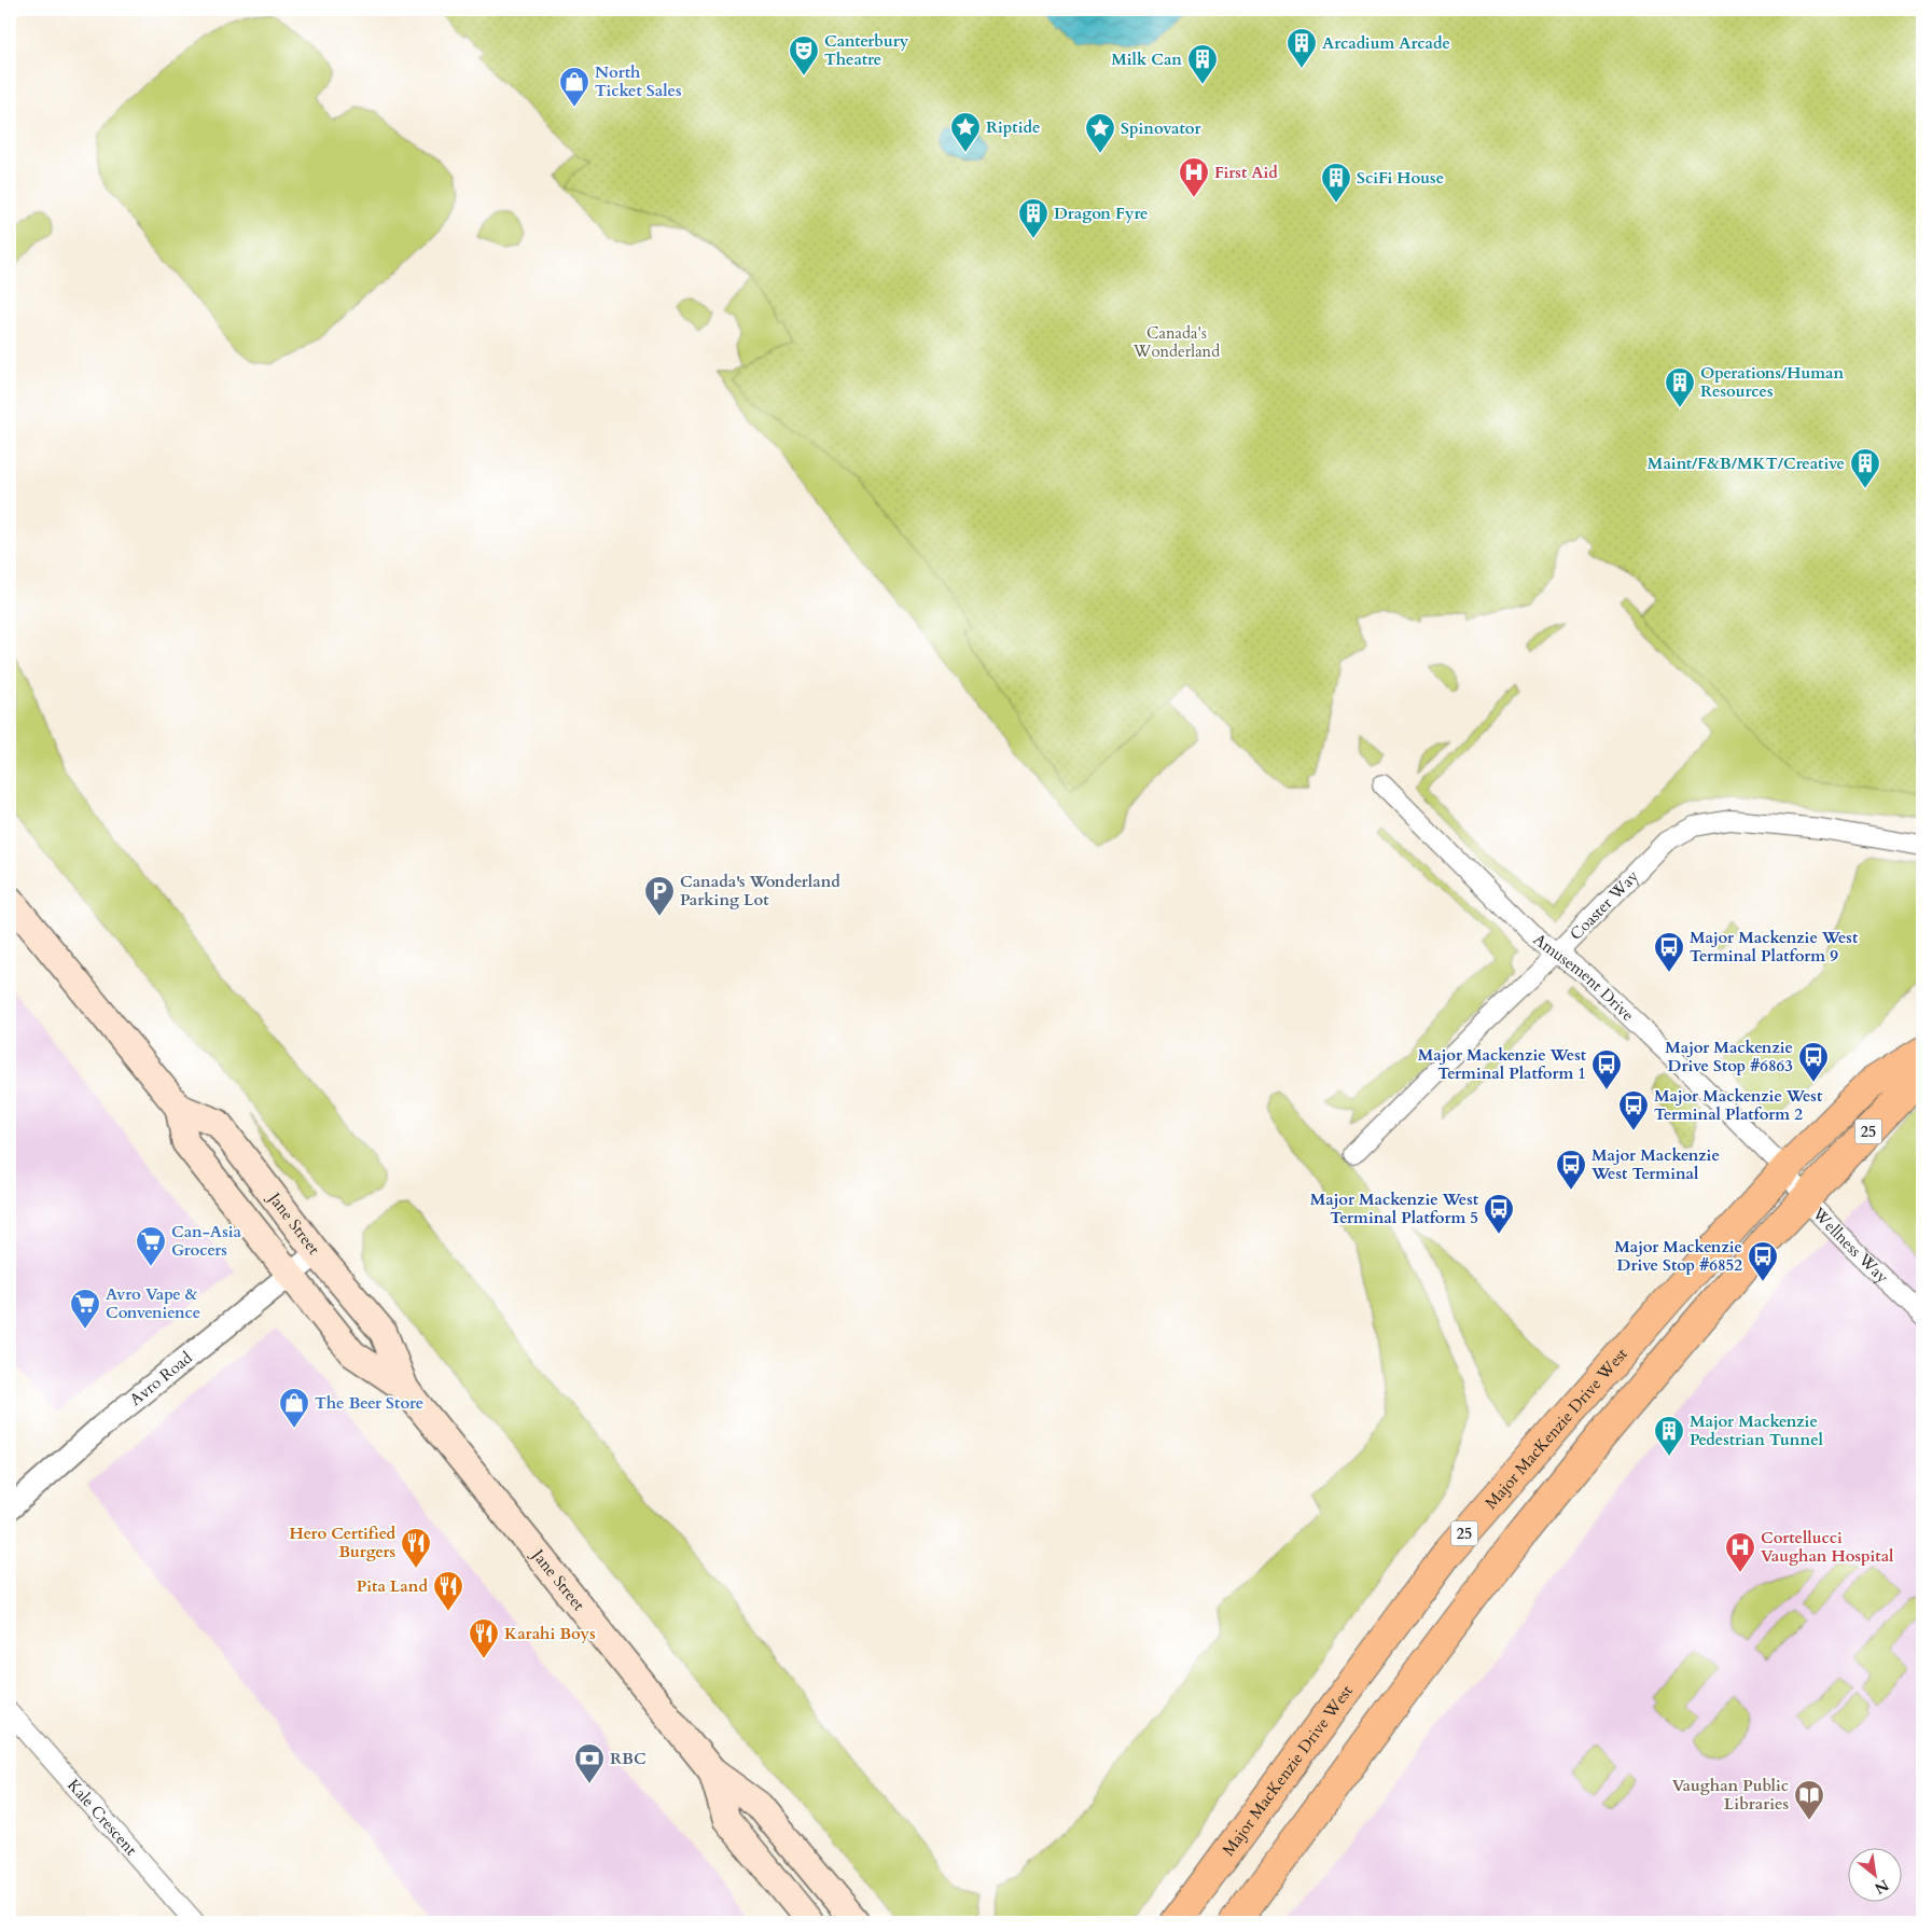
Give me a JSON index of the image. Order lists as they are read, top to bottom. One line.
{"streets":{"main road":["25","Jane Street","Major MacKenzie Drive West"],"street":["Coaster Way","Amusement Drive","Wellness Way","Avro Road","Kale Crescent"]},"crossings":[["Coaster Way","Amusement Drive"],["Amusement Drive","Wellness Way"],["Amusement Drive","Major MacKenzie Drive West"],["25","Wellness Way"],["Jane Street","Avro Road"],["Wellness Way","Major MacKenzie Drive West"]],"parks":["Canada's Wonderland"],"places":{"building":["Arcadium Arcade","Milk Can","SciFi House","Dragon Fyre","Operations/Human Resources","Maint/F&B/MKT/Creative","Major Mackenzie Pedestrian Tunnel"],"theatre":["Canterbury Theatre"],"shop":["North Ticket Sales","The Beer Store"],"place":["Riptide","Spinovator"],"hospital":["First Aid","Cortellucci Vaughan Hospital"],"parking":["Canada's Wonderland Parking Lot"],"bus stop":["Major Mackenzie West Terminal Platform 9","Major Mackenzie Drive Stop #6863","Major Mackenzie West Terminal Platform 1","Major Mackenzie West Terminal Platform 2","Major Mackenzie West Terminal","Major Mackenzie West Terminal Platform 5","Major Mackenzie Drive Stop #6852"],"supermarket":["Can-Asia Grocers","Avro Vape & Convenience"],"restaurant":["Hero Certified Burgers","Pita Land","Karahi Boys"],"bank":["RBC"],"library":["Vaughan Public Libraries"]},"north":"bottom right"}
